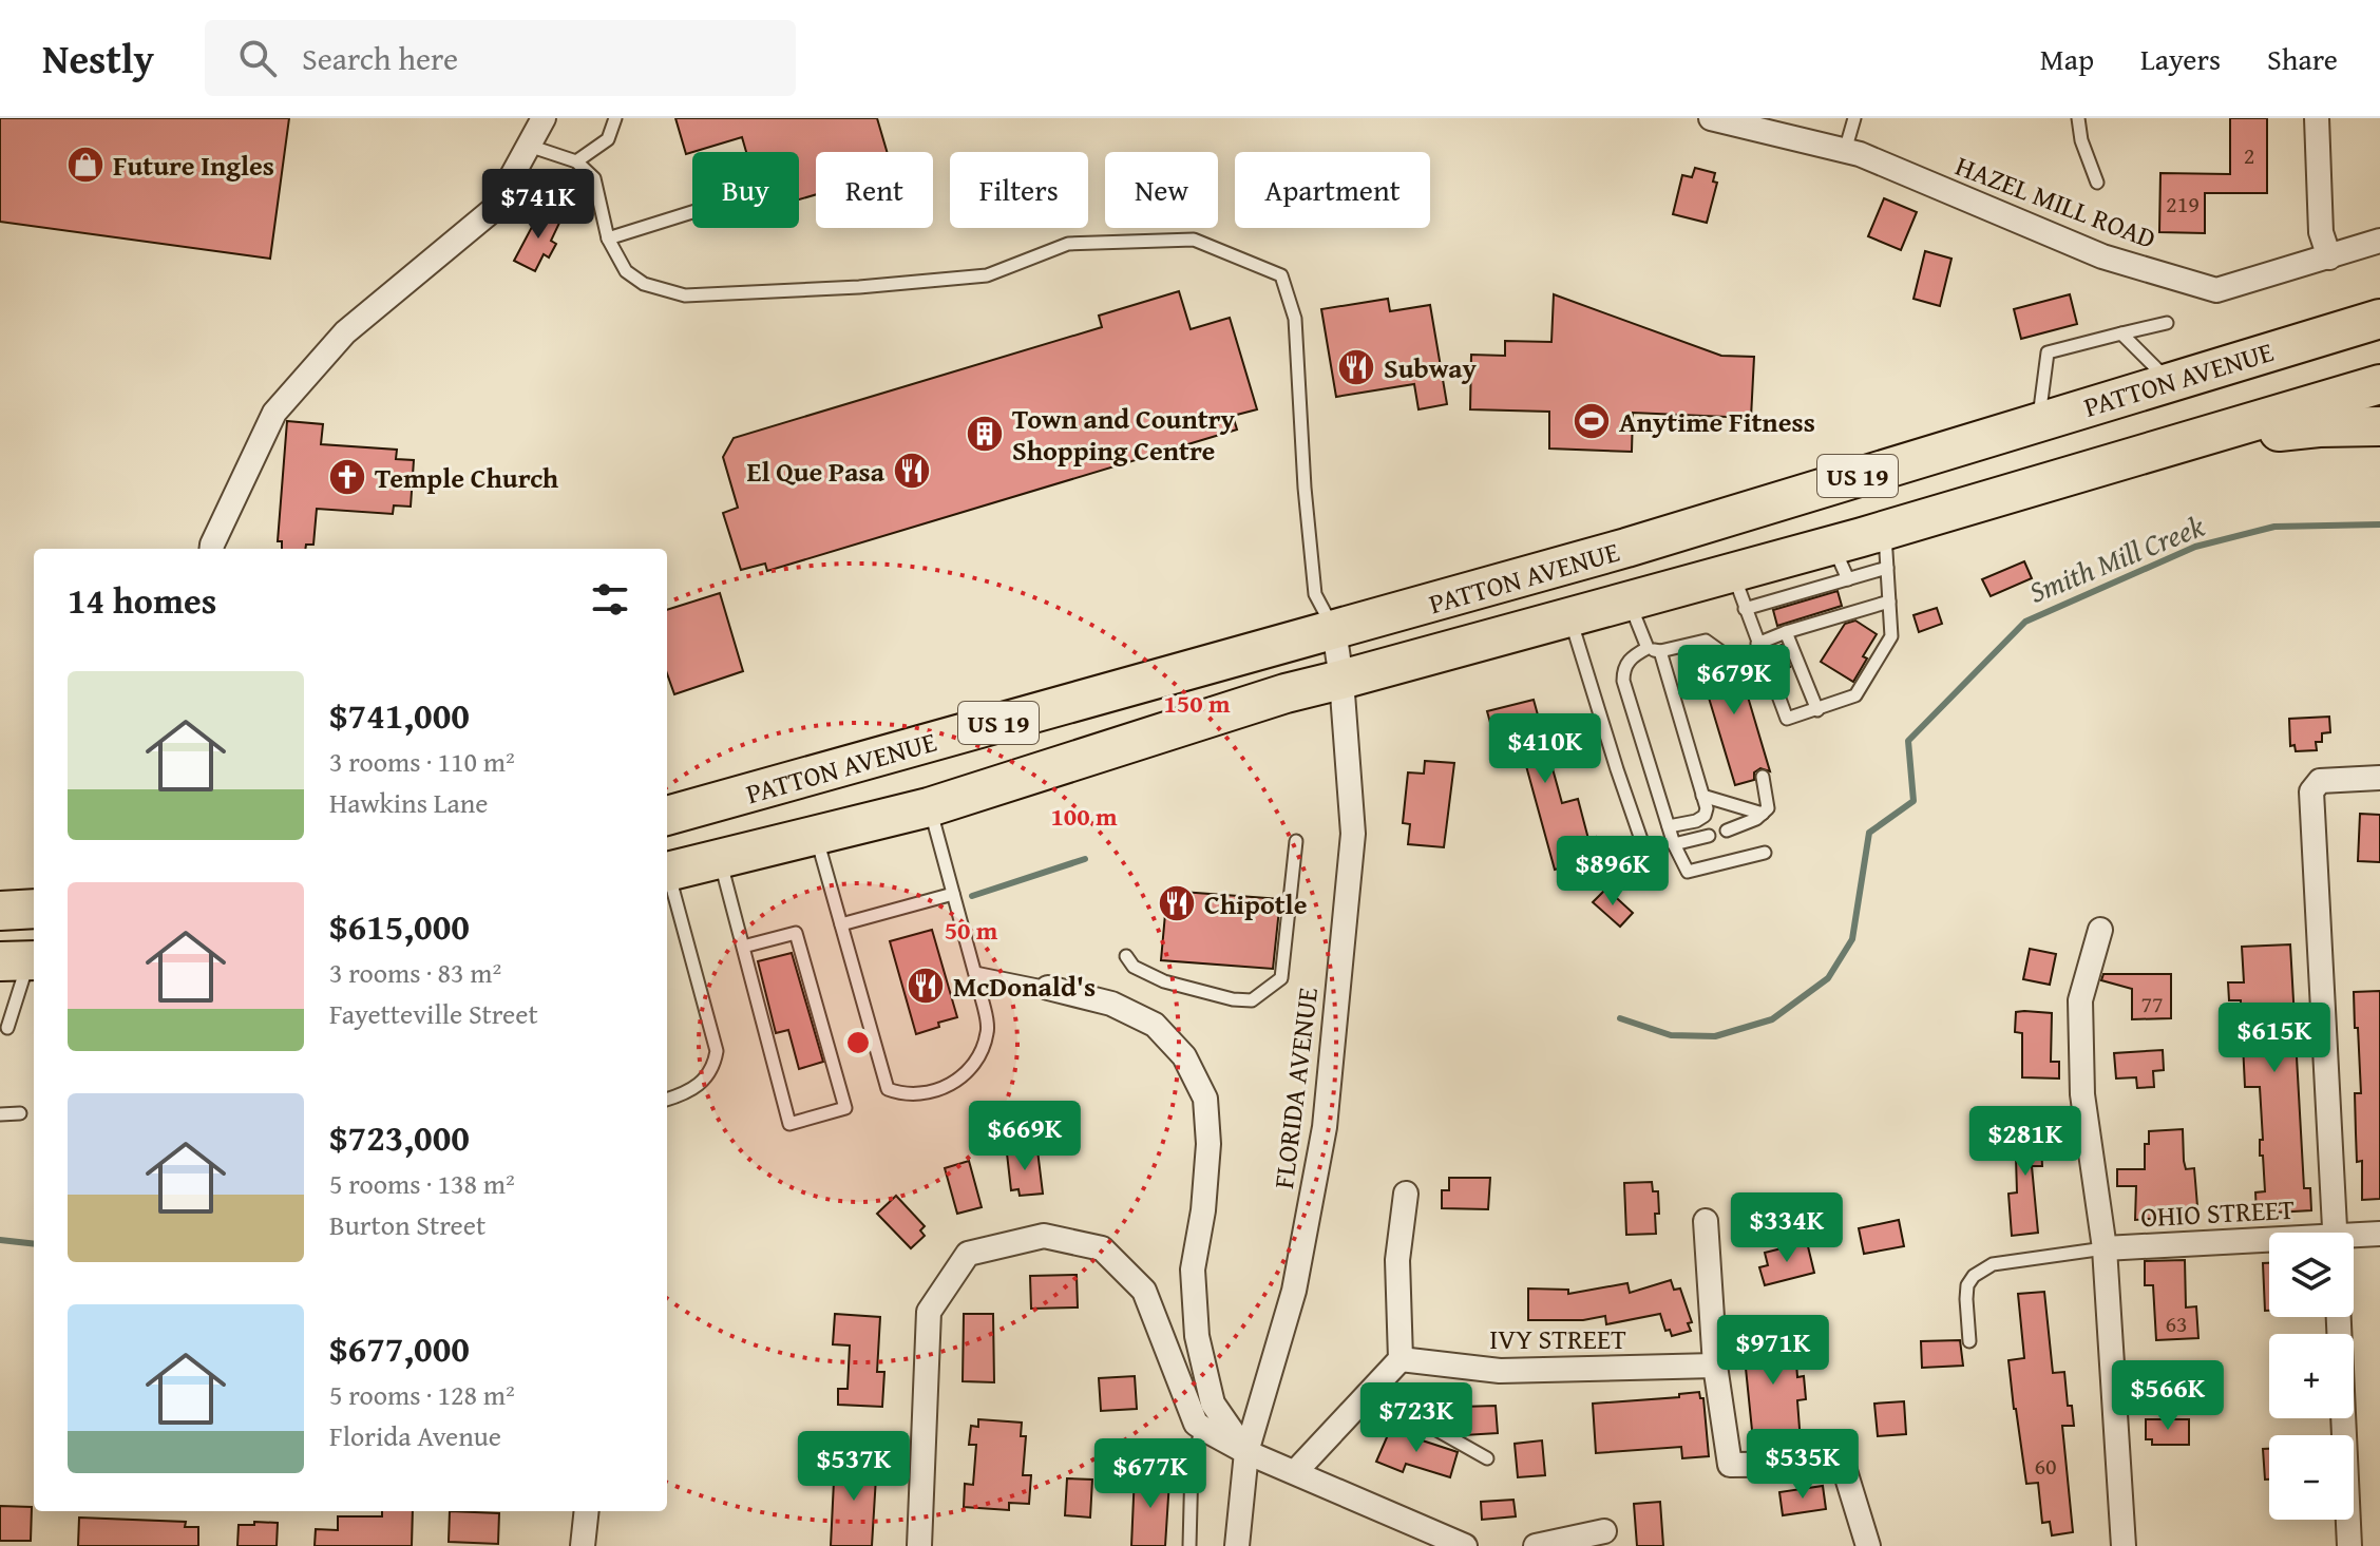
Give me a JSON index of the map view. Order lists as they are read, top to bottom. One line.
{"streets":{"main road":["PATTON AVENUE","US 19"],"street":["HAZEL MILL ROAD","FLORIDA AVENUE","OHIO STREET","IVY STREET"]},"crossings":[["PATTON AVENUE","FLORIDA AVENUE"]],"water":["Smith Mill Creek"],"places":{"shop":["Future Ingles"],"restaurant":["Subway","El Que Pasa","Chipotle","McDonald's"],"sports":["Anytime Fitness"],"building":["Town and Country Shopping Centre"],"church":["Temple Church"]},"house_numbers":["2","219","77","63","60"],"page":{"header":"Nestly","search":"Search here","nav":["Map","Layers","Share"],"chip":["Buy","Rent","Filters","New","Apartment"],"price":["$741K","$679K","$410K","$896K","$615K","$669K","$281K","$334K","$971K","$566K","$723K","$535K","$537K","$677K"],"heading":"14 homes","list":[{"name":"$741,000","note":"3 rooms · 110 m² · Hawkins Lane"},{"name":"$615,000","note":"3 rooms · 83 m² · Fayetteville Street"},{"name":"$723,000","note":"5 rooms · 138 m² · Burton Street"},{"name":"$677,000","note":"5 rooms · 128 m² · Florida Avenue"}],"map_buttons":["+","−"]},"rings":["150 m","100 m","50 m"]}
